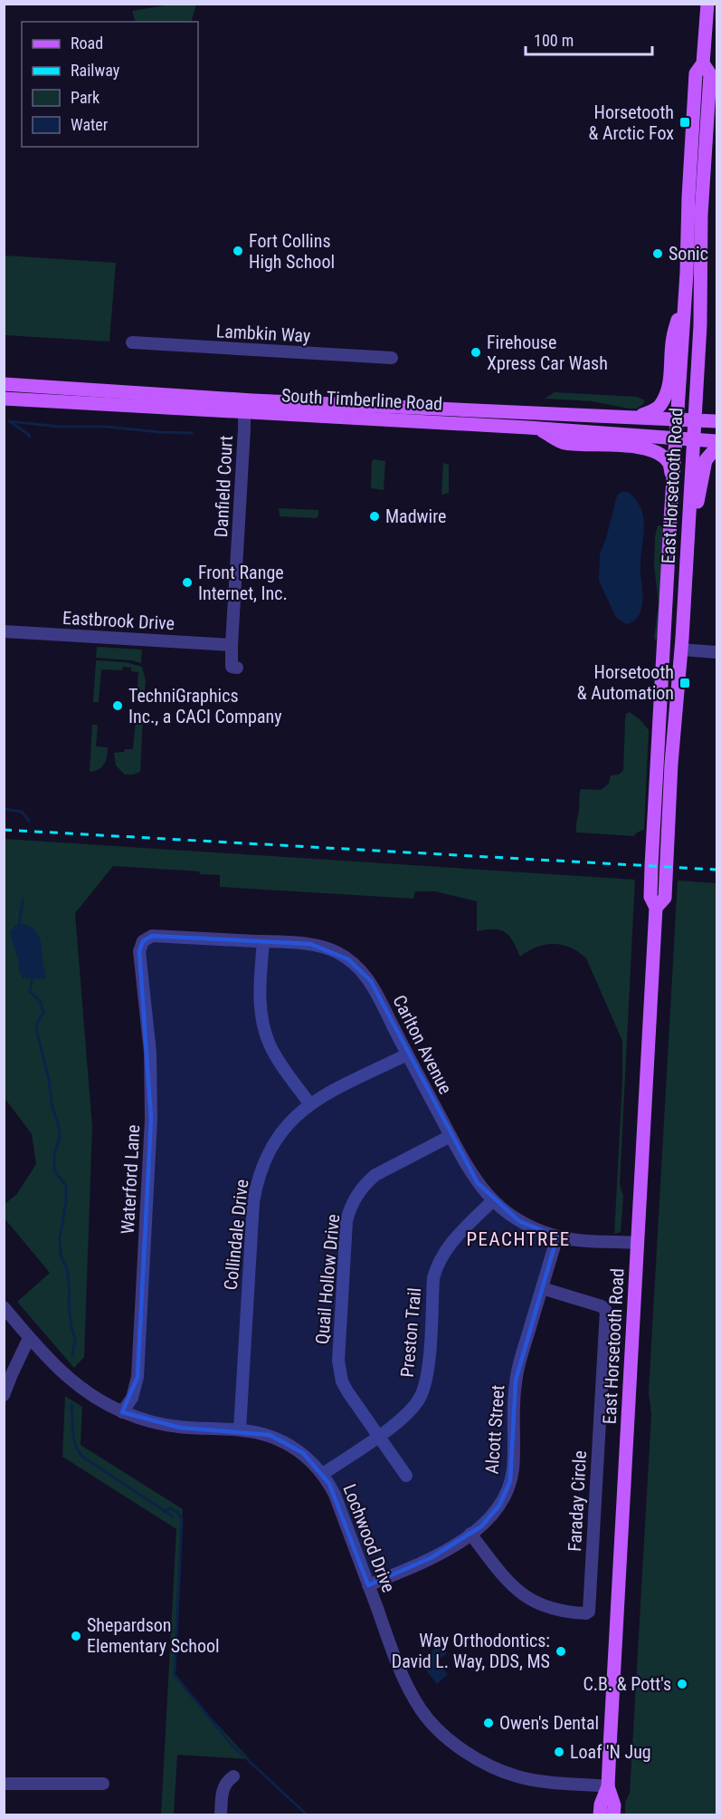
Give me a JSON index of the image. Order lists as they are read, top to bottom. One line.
{"streets":{"main road":["South Timberline Road","East Horsetooth Road"],"street":["Lambkin Way","Danfield Court","Eastbrook Drive","Carlton Avenue","Waterford Lane","Collindale Drive","Quail Hollow Drive","Preston Trail","Alcott Street","Faraday Circle","Lochwood Drive"]},"crossings":[["South Timberline Road","East Horsetooth Road"],["South Timberline Road","Danfield Court"],["East Horsetooth Road","Carlton Avenue"],["East Horsetooth Road","Lochwood Drive"],["Danfield Court","Eastbrook Drive"],["Carlton Avenue","Waterford Lane"],["Carlton Avenue","Collindale Drive"],["Carlton Avenue","Quail Hollow Drive"],["Carlton Avenue","Preston Trail"],["Carlton Avenue","Alcott Street"],["Waterford Lane","Lochwood Drive"],["Collindale Drive","Lochwood Drive"],["Quail Hollow Drive","Preston Trail"],["Preston Trail","Lochwood Drive"],["Alcott Street","Faraday Circle"],["Alcott Street","Lochwood Drive"]],"districts":["PEACHTREE"],"places":{"transit":["Horsetooth & Arctic Fox","Horsetooth & Automation"],"other":["Fort Collins High School","Sonic","Firehouse Xpress Car Wash","Madwire","Front Range Internet, Inc.","TechniGraphics Inc., a CACI Company","Shepardson Elementary School","Way Orthodontics: David L. Way, DDS, MS","C.B. & Pott's","Owen's Dental","Loaf 'N Jug"]},"legend":["Road","Railway","Park","Water"],"scale_bar":"100 m"}
